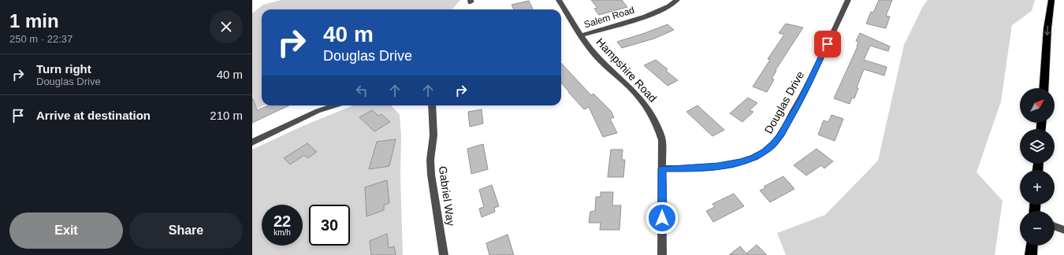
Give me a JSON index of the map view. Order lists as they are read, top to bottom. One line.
{"streets":{"street":["Salem Road","Hampshire Road","Douglas Drive","Gabriel Way"]},"crossings":[["Salem Road","Hampshire Road"],["Hampshire Road","Douglas Drive"]],"north":"top right","page":{"heading":["1 min","250 m · 22:37"],"turn":["40 m","Douglas Drive"],"list":[{"name":"Turn right","note":"Douglas Drive","value":"40 m"},{"name":"Arrive at destination","value":"210 m"}],"map_buttons":["+","−"],"speed":"22 km/h","limit":"30","buttons":["Exit","Share"]}}
